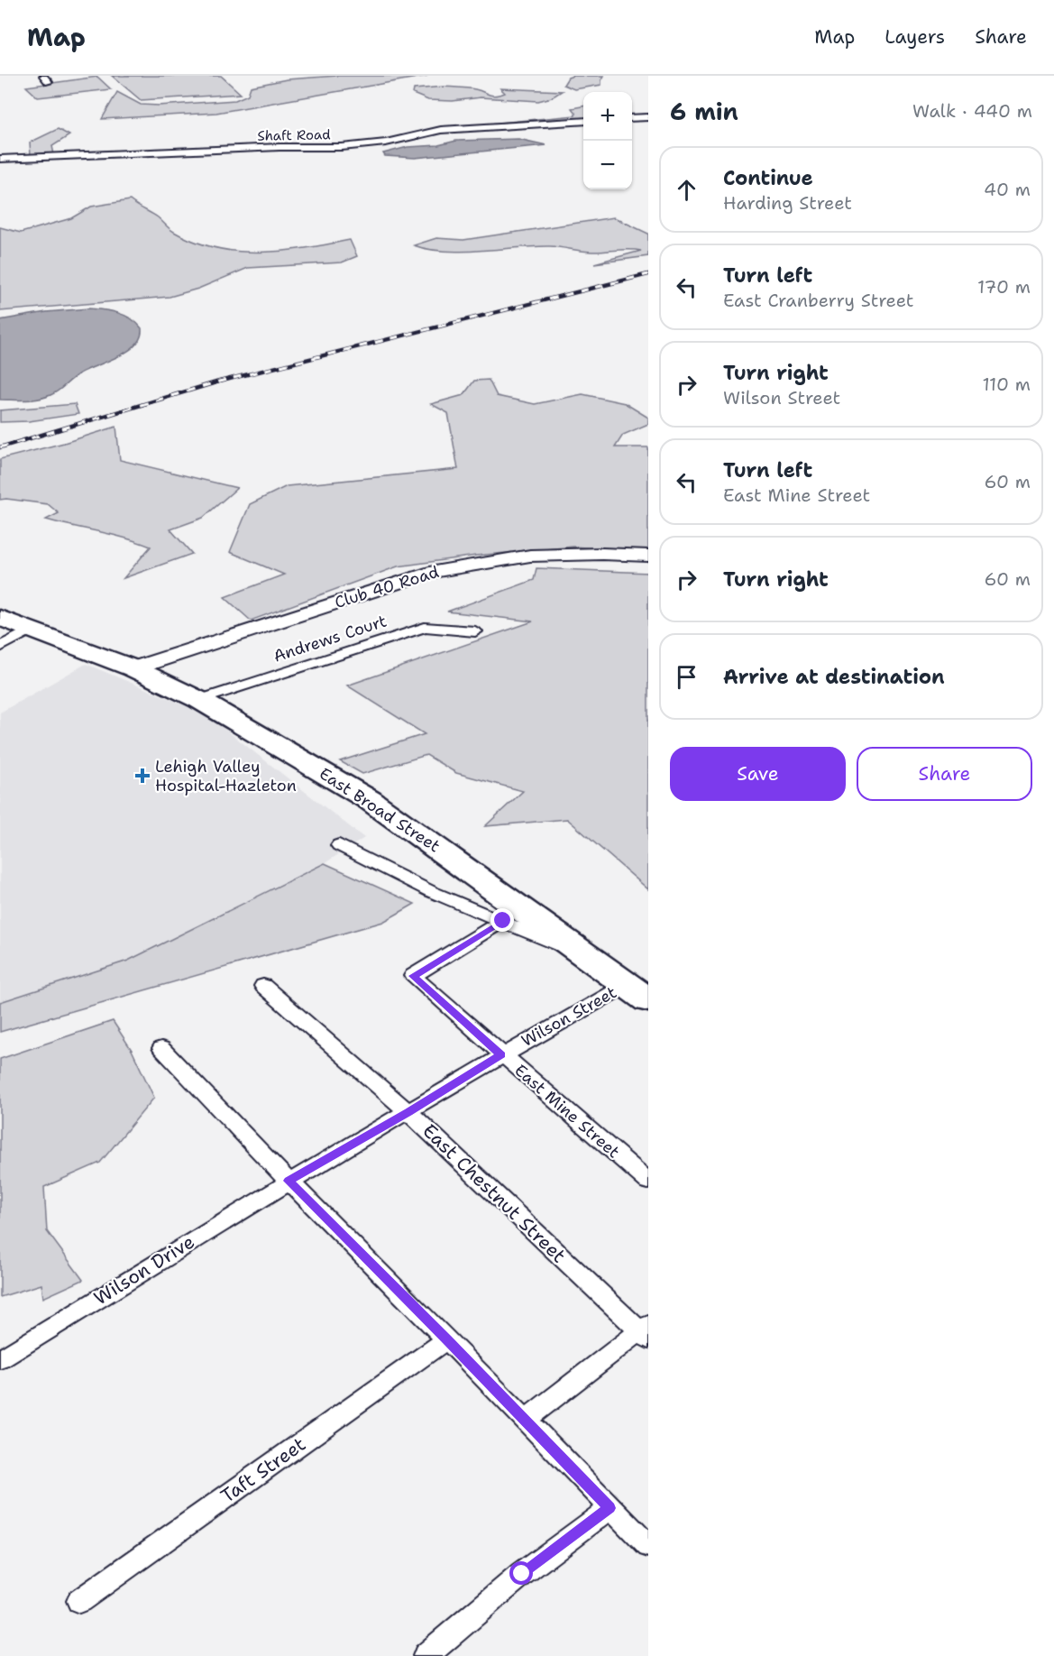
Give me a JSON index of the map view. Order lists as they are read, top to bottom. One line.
{"streets":{"highway":["East Broad Street"],"street":["Shaft Road","Club 40 Road","Andrews Court","Wilson Street","East Mine Street","East Chestnut Street","Wilson Drive","Taft Street"]},"crossings":[["Club 40 Road","East Broad Street"],["Andrews Court","East Broad Street"],["East Broad Street","Wilson Street"],["Wilson Street","East Mine Street"],["Wilson Street","East Chestnut Street"],["Wilson Street","Wilson Drive"]],"places":{"health":["Lehigh Valley Hospital-Hazleton"]},"page":{"header":"Map","nav":["Map","Layers","Share"],"heading":["6 min","Walk · 440 m"],"map_buttons":["+","−"],"list":[["Continue","Harding Street","40 m"],["Turn left","East Cranberry Street","170 m"],["Turn right","Wilson Street","110 m"],["Turn left","East Mine Street","60 m"],["Turn right","60 m"],"Arrive at destination"],"buttons":["Save","Share"]}}
